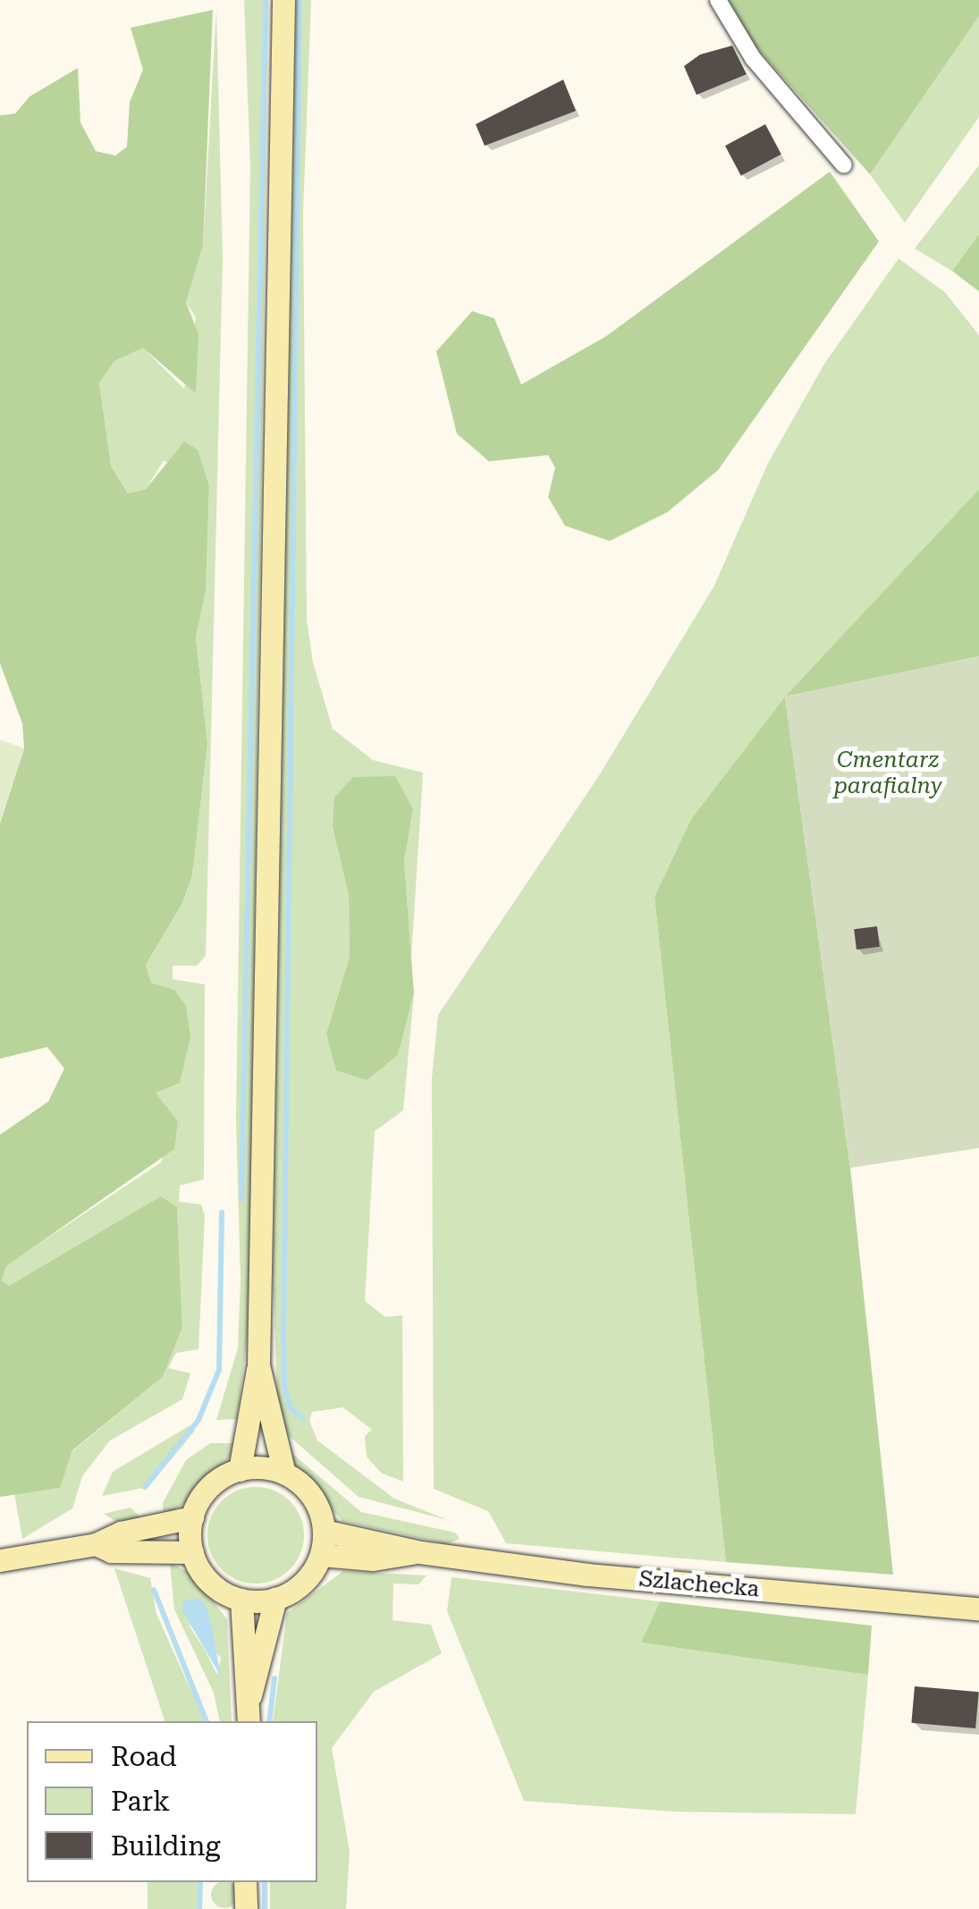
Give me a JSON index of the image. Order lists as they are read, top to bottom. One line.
{"streets":{"main road":["Szlachecka"]},"parks":["Cmentarz parafialny"],"legend":["Road","Park","Building"]}
